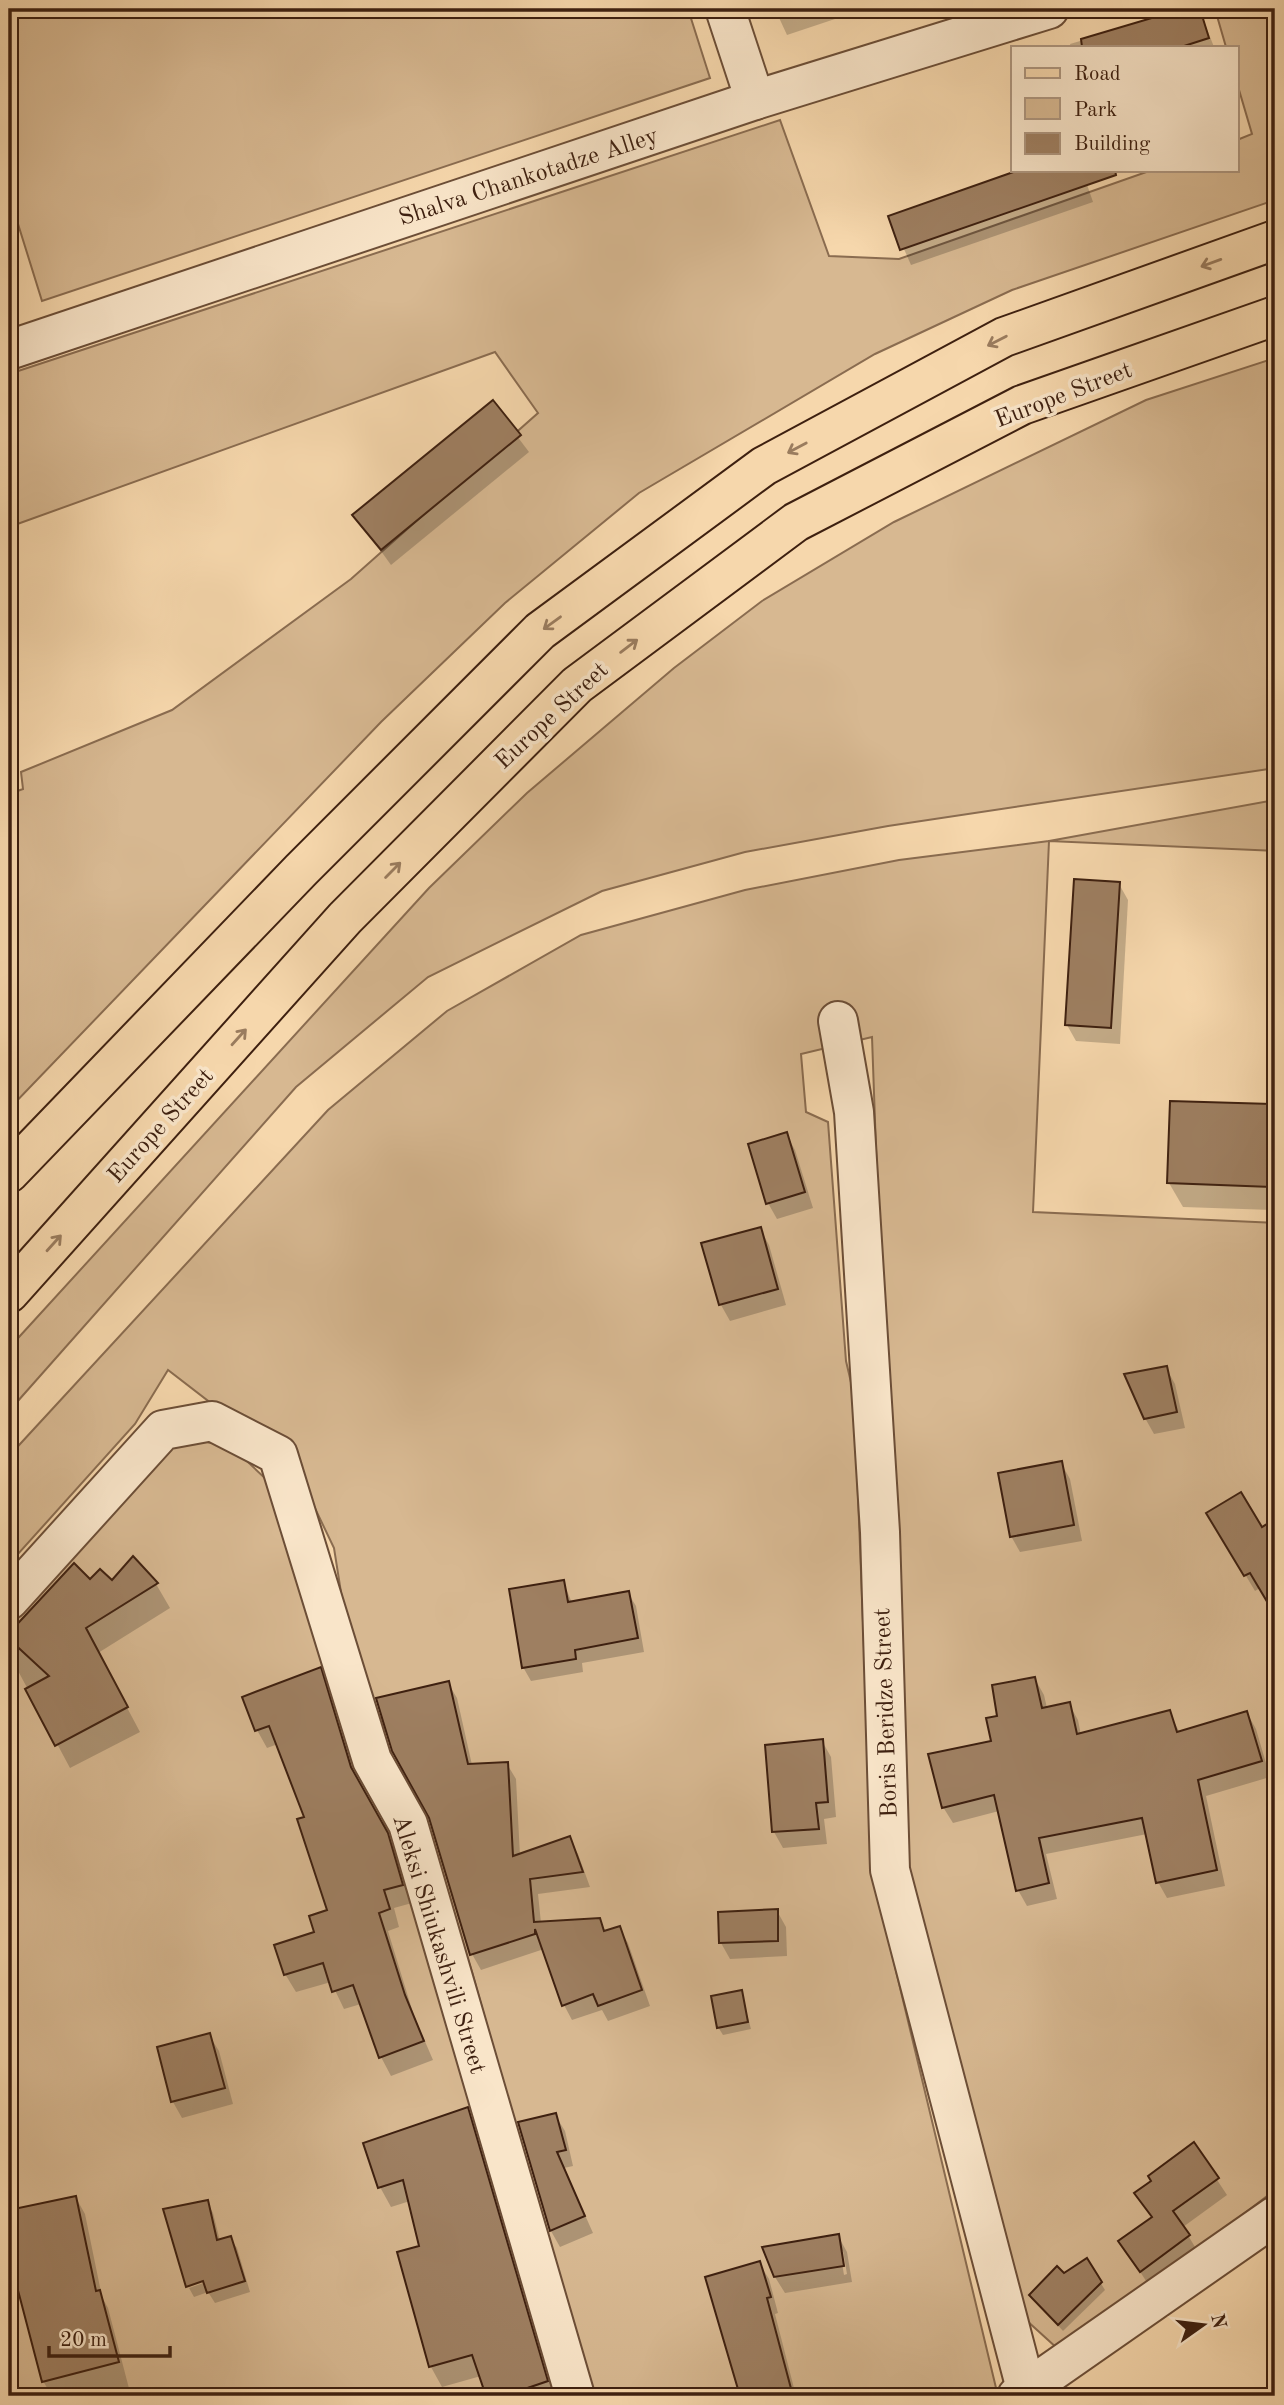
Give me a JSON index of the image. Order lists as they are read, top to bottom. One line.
{"streets":{"main road":["Europe Street"],"street":["Shalva Chankotadze Alley","Boris Beridze Street","Aleksi Shiukashvili Street"]},"legend":["Road","Park","Building"],"scale_bar":"20 m","north":"right"}
